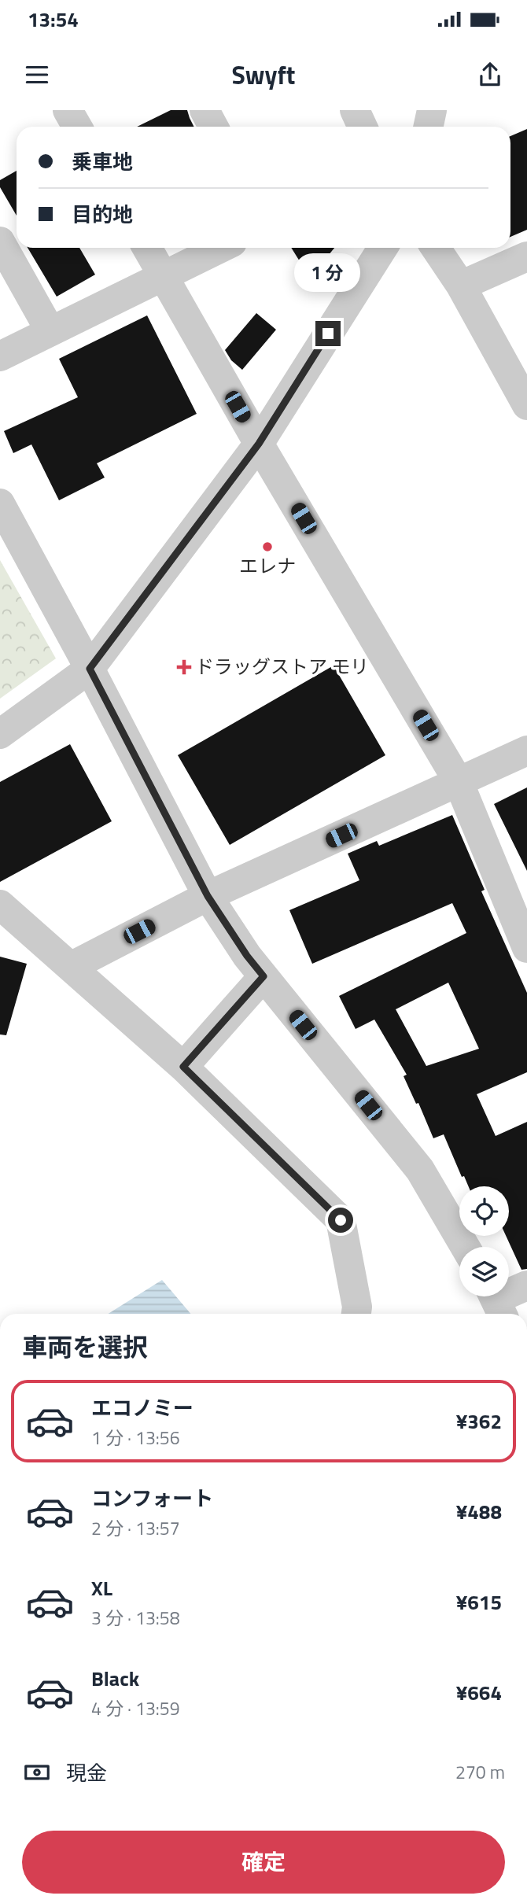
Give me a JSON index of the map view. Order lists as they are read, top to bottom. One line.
{"places":{"other":["エレナ"],"health":["ドラッグストア モリ"]},"page":{"status":"13:54","header":"Swyft","banner":["乗車地","目的地"],"bubble":"1 分","heading":"車両を選択","list":[{"name":"エコノミー","note":"1 分 · 13:56","value":"¥362"},{"name":"コンフォート","note":"2 分 · 13:57","value":"¥488"},{"name":"XL","note":"3 分 · 13:58","value":"¥615"},{"name":"Black","note":"4 分 · 13:59","value":"¥664"}],"pay":["現金","270 m"],"buttons":"確定"}}
